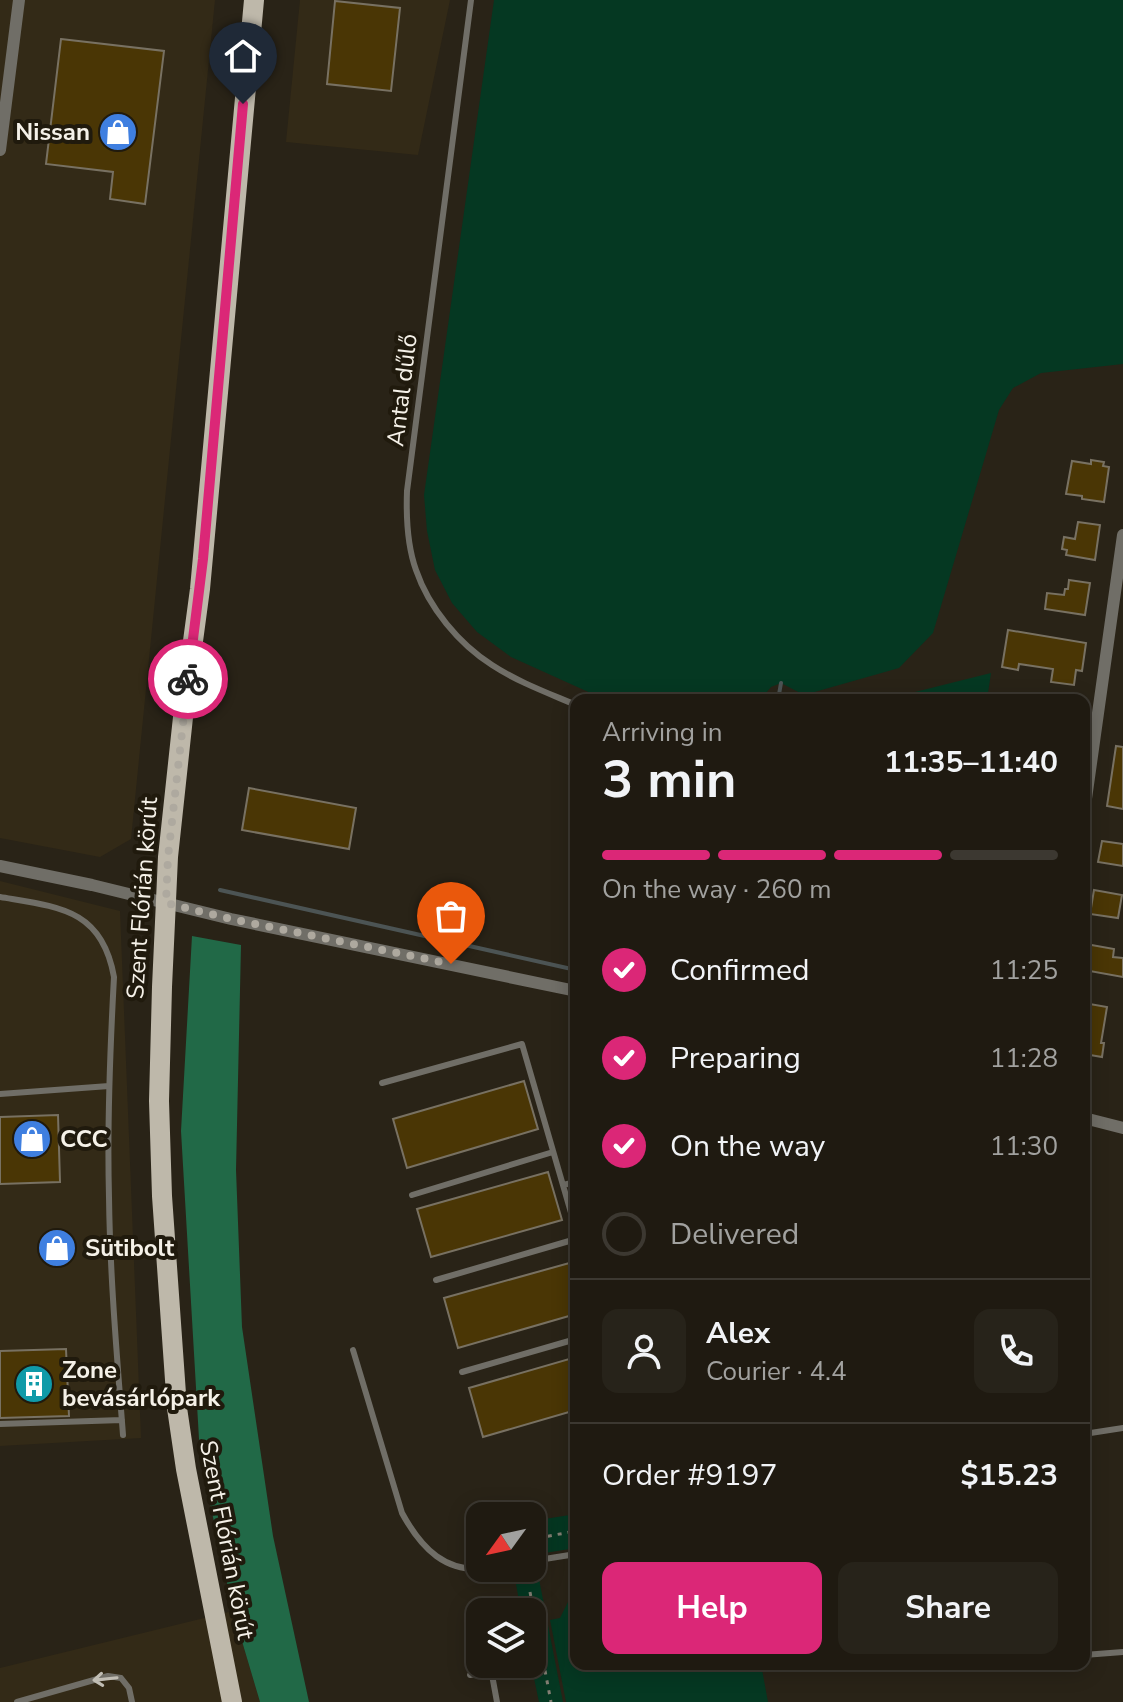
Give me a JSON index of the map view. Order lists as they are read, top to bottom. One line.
{"streets":{"main road":["Szent Flórián körút"],"lane":["Antal dűlő"]},"places":{"shop":["Nissan","CCC","Sütibolt"],"building":["Zone bevásárlópark"]},"north":"bottom left","page":{"heading":["3 min","Arriving in","11:35–11:40"],"panel":["Alex","Courier · 4.4","Order #9197","$15.23"],"bar":"On the way · 260 m","list":[["Confirmed","11:25"],["Preparing","11:28"],["On the way","11:30"],"Delivered"],"buttons":["Help","Share"]}}
